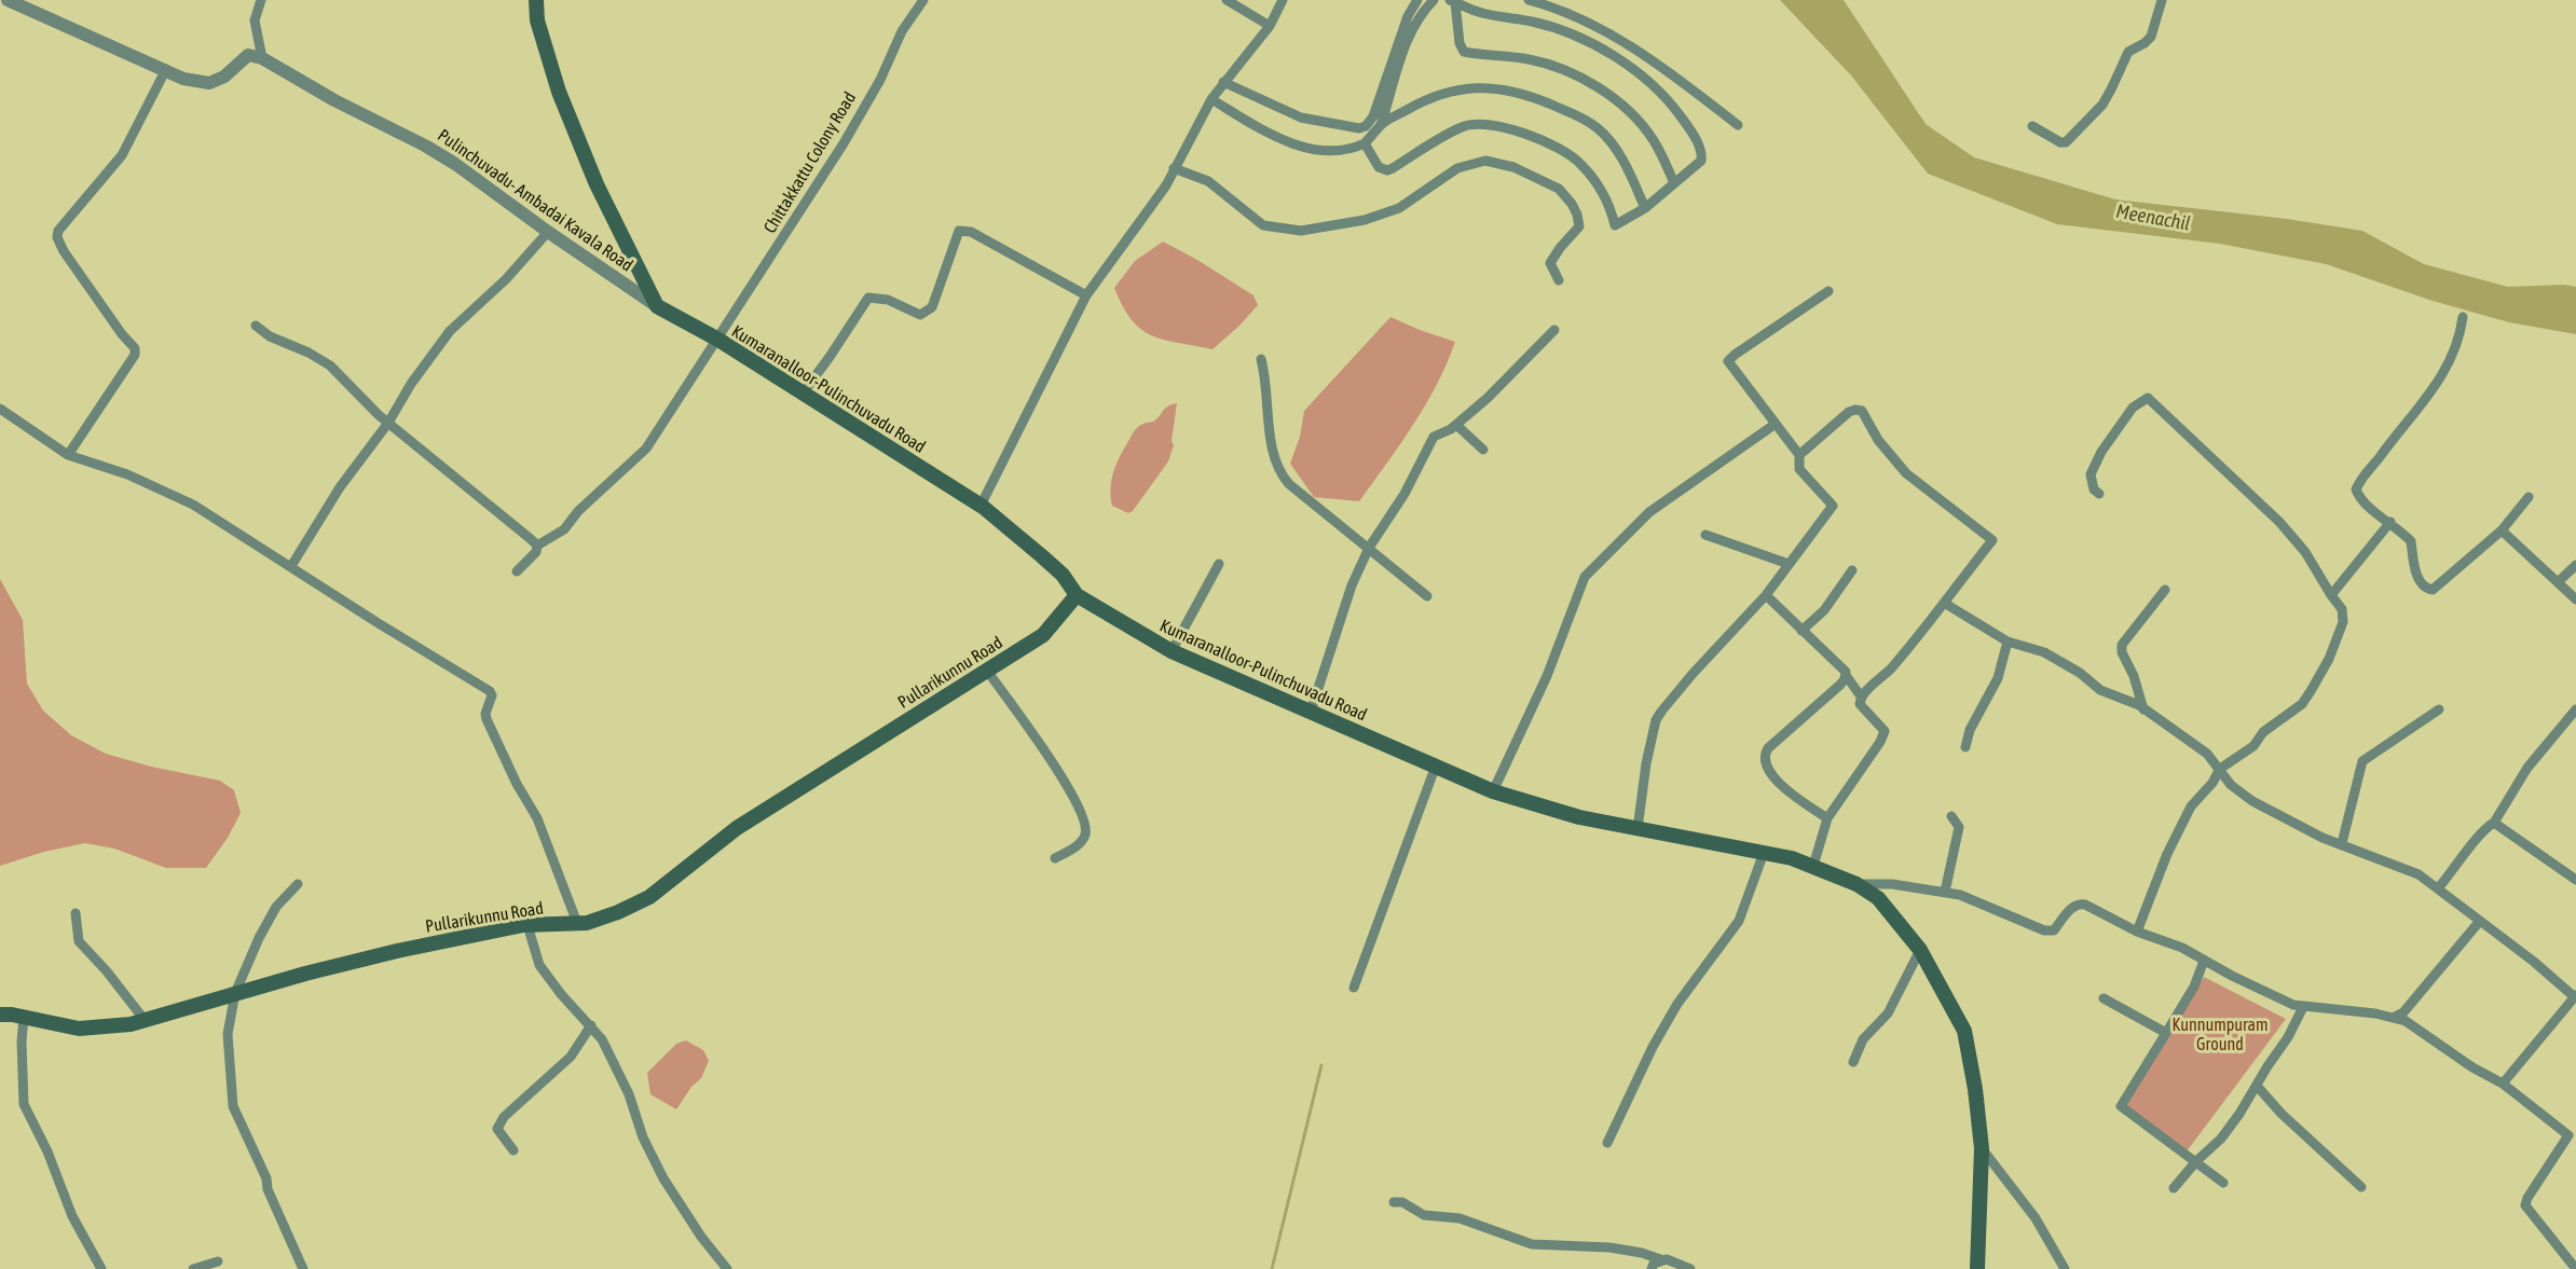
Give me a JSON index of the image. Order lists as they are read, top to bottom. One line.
{"streets":{"main road":["Kumaranalloor-Pulinchuvadu Road","Pullarikunnu Road"],"street":["Chittakkattu Colony Road","Pulinchuvadu- Ambadai Kavala Road"]},"crossings":[["Chittakkattu Colony Road","Kumaranalloor-Pulinchuvadu Road"],["Pulinchuvadu- Ambadai Kavala Road","Kumaranalloor-Pulinchuvadu Road"],["Kumaranalloor-Pulinchuvadu Road","Pullarikunnu Road"]],"water":["Meenachil"],"parks":["Kunnumpuram Ground"]}
